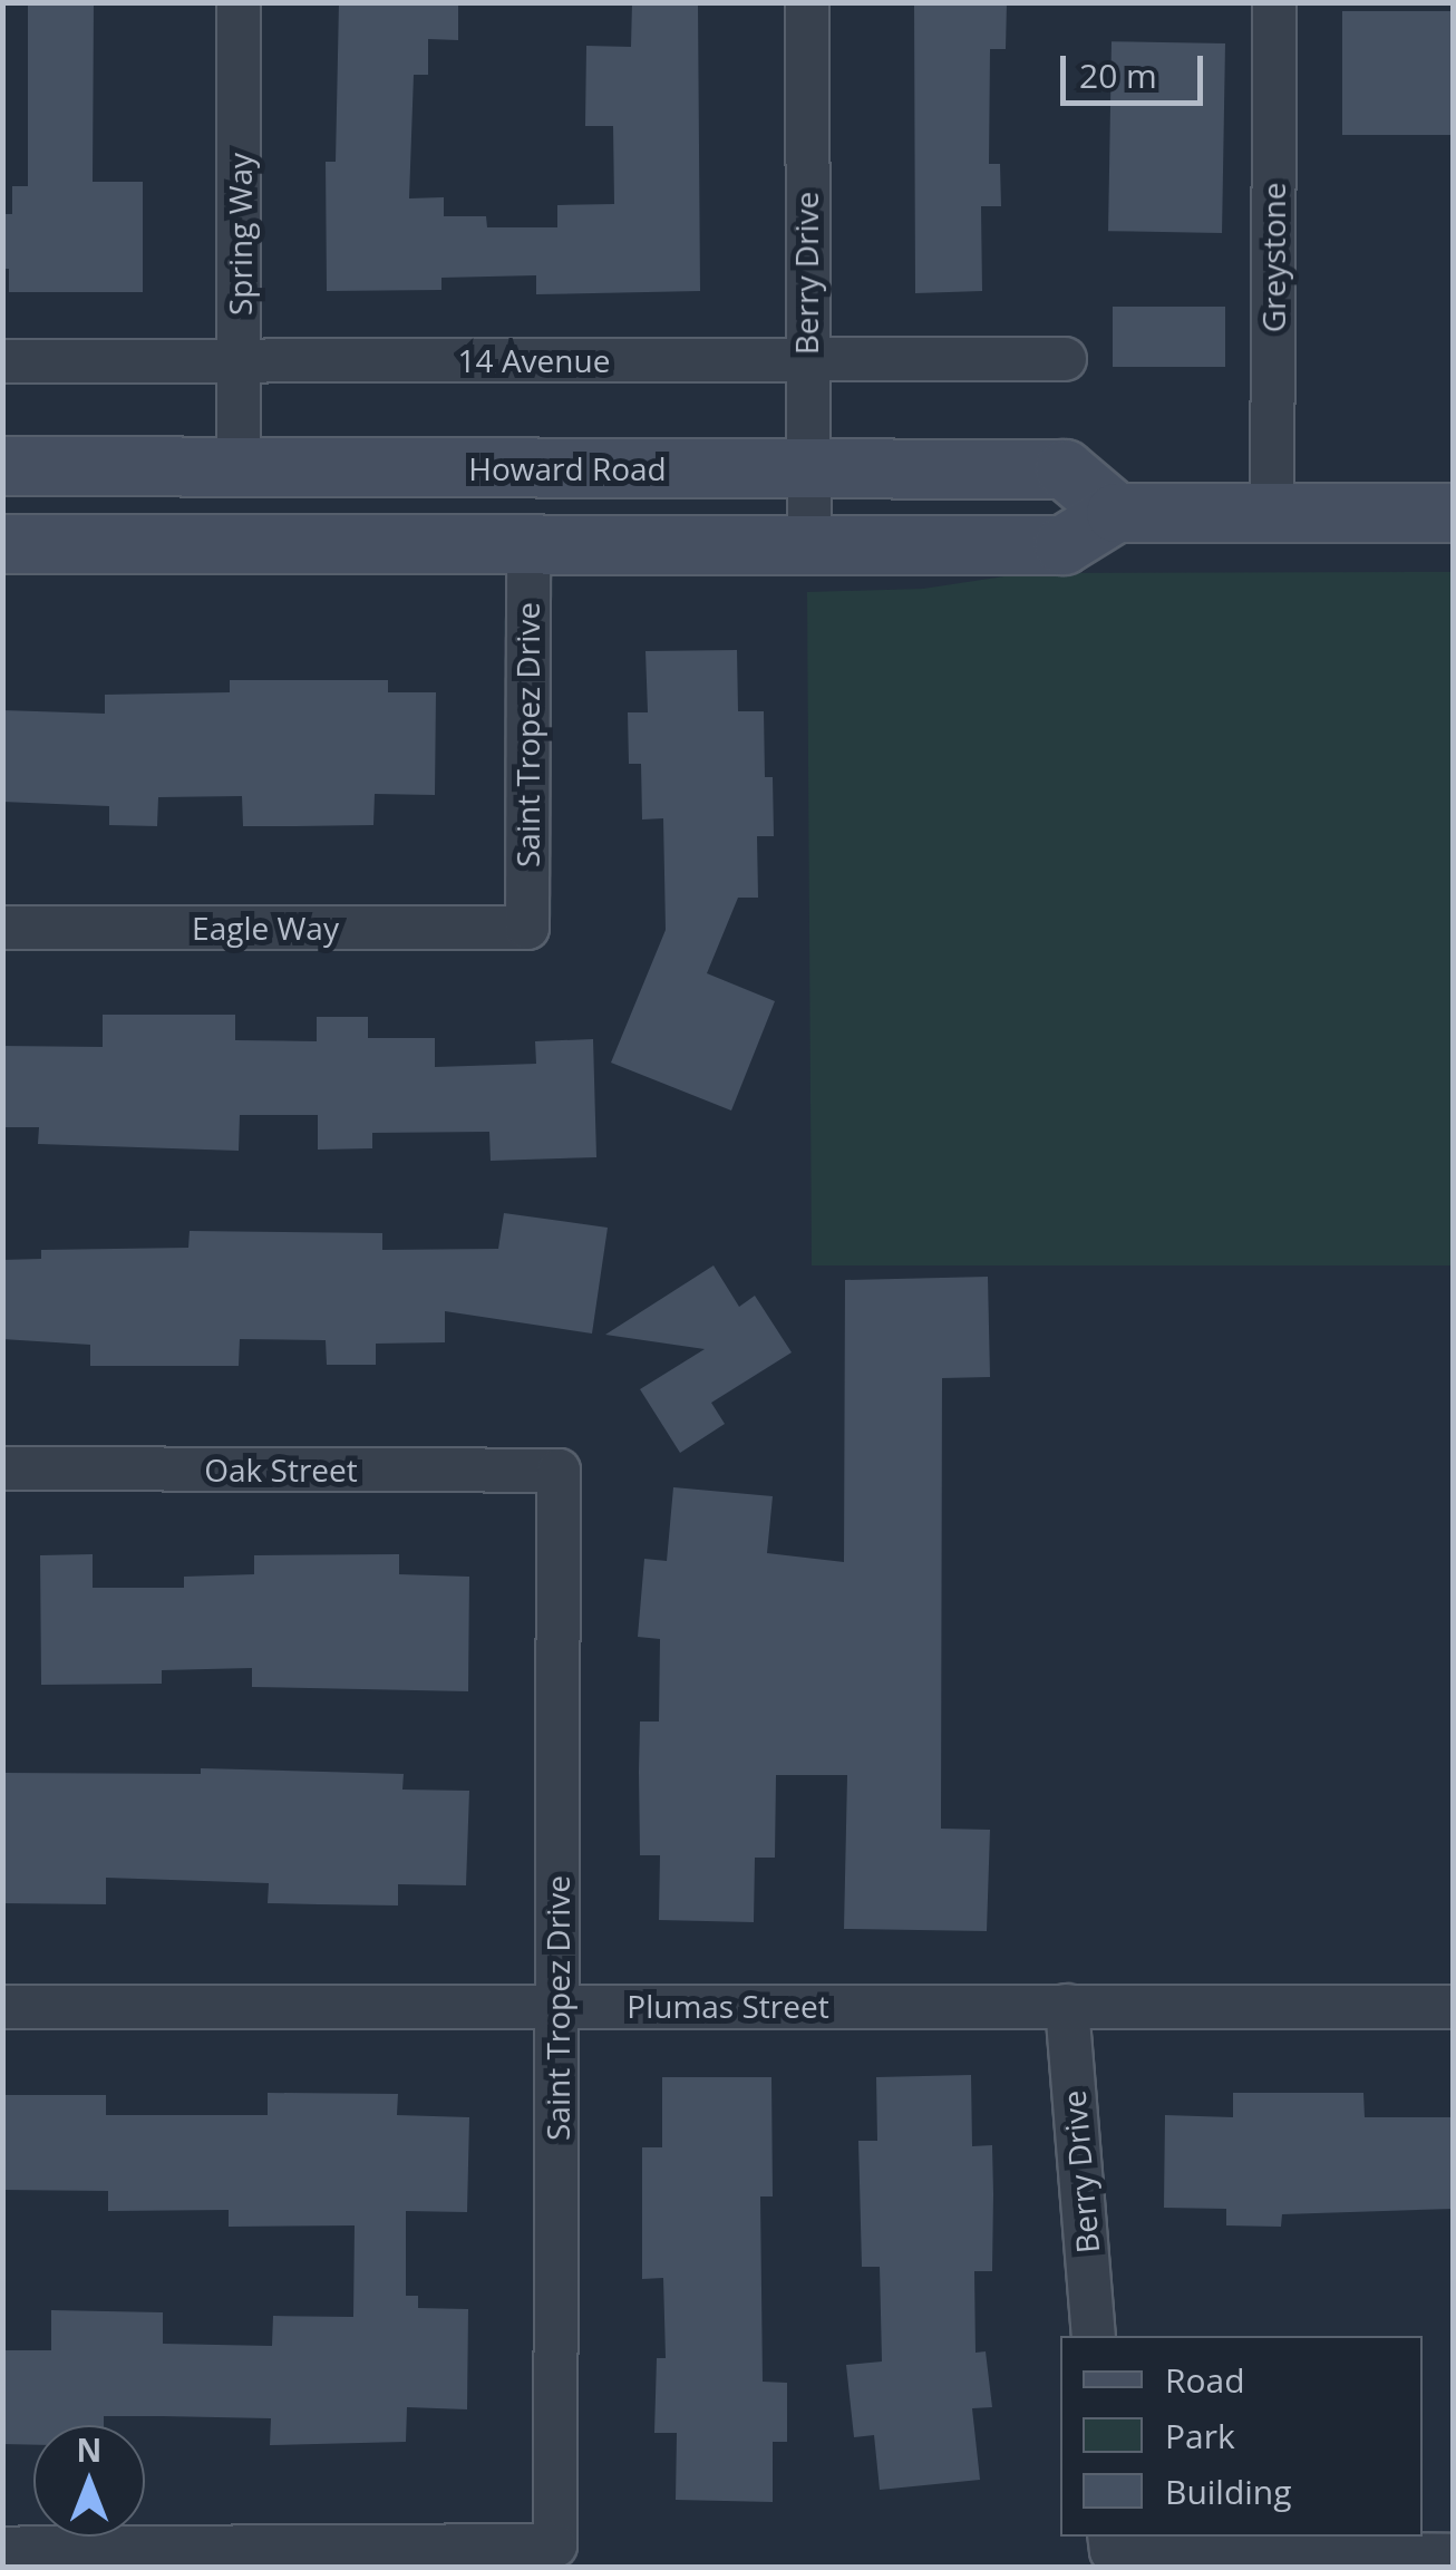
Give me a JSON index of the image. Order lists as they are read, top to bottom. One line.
{"streets":{"main road":["Howard Road"],"street":["Spring Way","Greystone","Berry Drive","14 Avenue","Saint Tropez Drive","Eagle Way","Oak Street","Plumas Street"]},"crossings":[["Spring Way","14 Avenue"],["Spring Way","Howard Road"],["Berry Drive","14 Avenue"],["Berry Drive","Howard Road"],["Berry Drive","Plumas Street"],["Saint Tropez Drive","Eagle Way"],["Saint Tropez Drive","Oak Street"],["Saint Tropez Drive","Plumas Street"]],"legend":["Road","Park","Building"],"scale_bar":"20 m","north":"top"}
